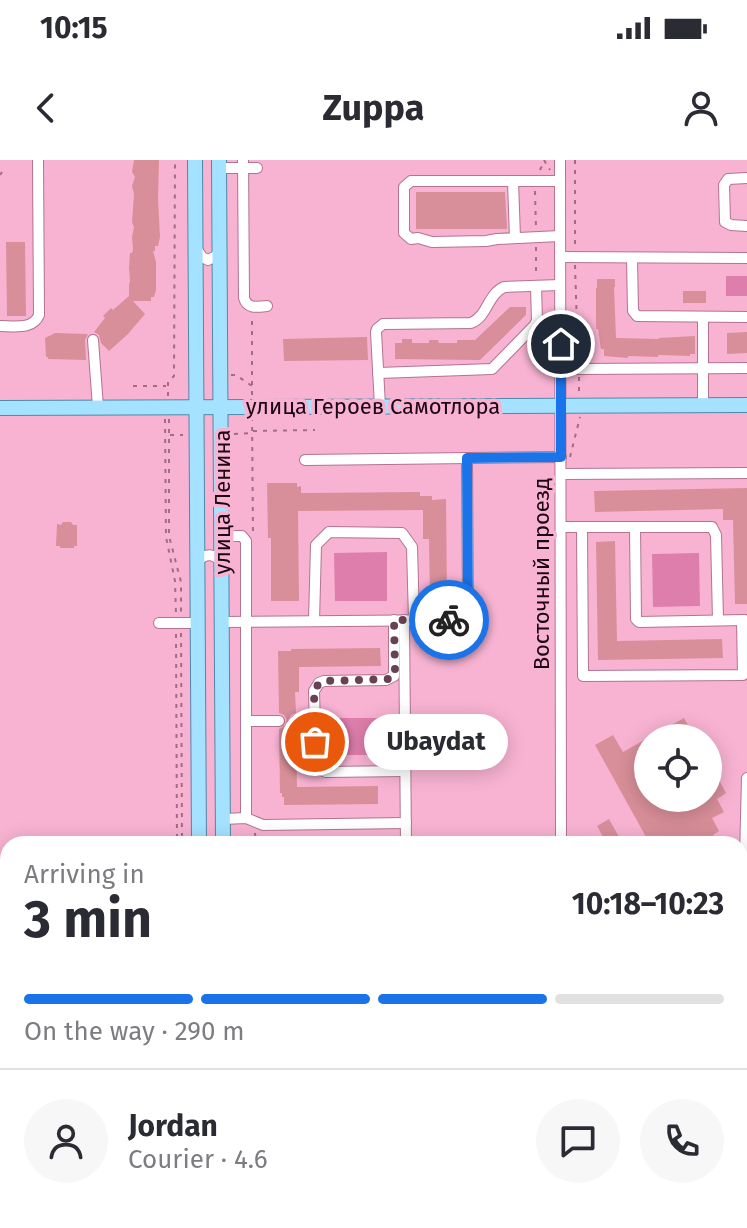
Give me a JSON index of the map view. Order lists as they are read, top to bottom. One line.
{"streets":{"main road":["улица Героев Самотлора","улица Ленина"],"street":["Восточный проезд"]},"crossings":[["улица Героев Самотлора","улица Ленина"],["улица Героев Самотлора","Восточный проезд"]],"places":["Ubaydat"],"page":{"status":"10:15","header":"Zuppa","bubble":"Ubaydat","heading":["3 min","Arriving in","10:18–10:23"],"panel":["Jordan","Courier · 4.6"],"bar":"On the way · 290 m"}}
